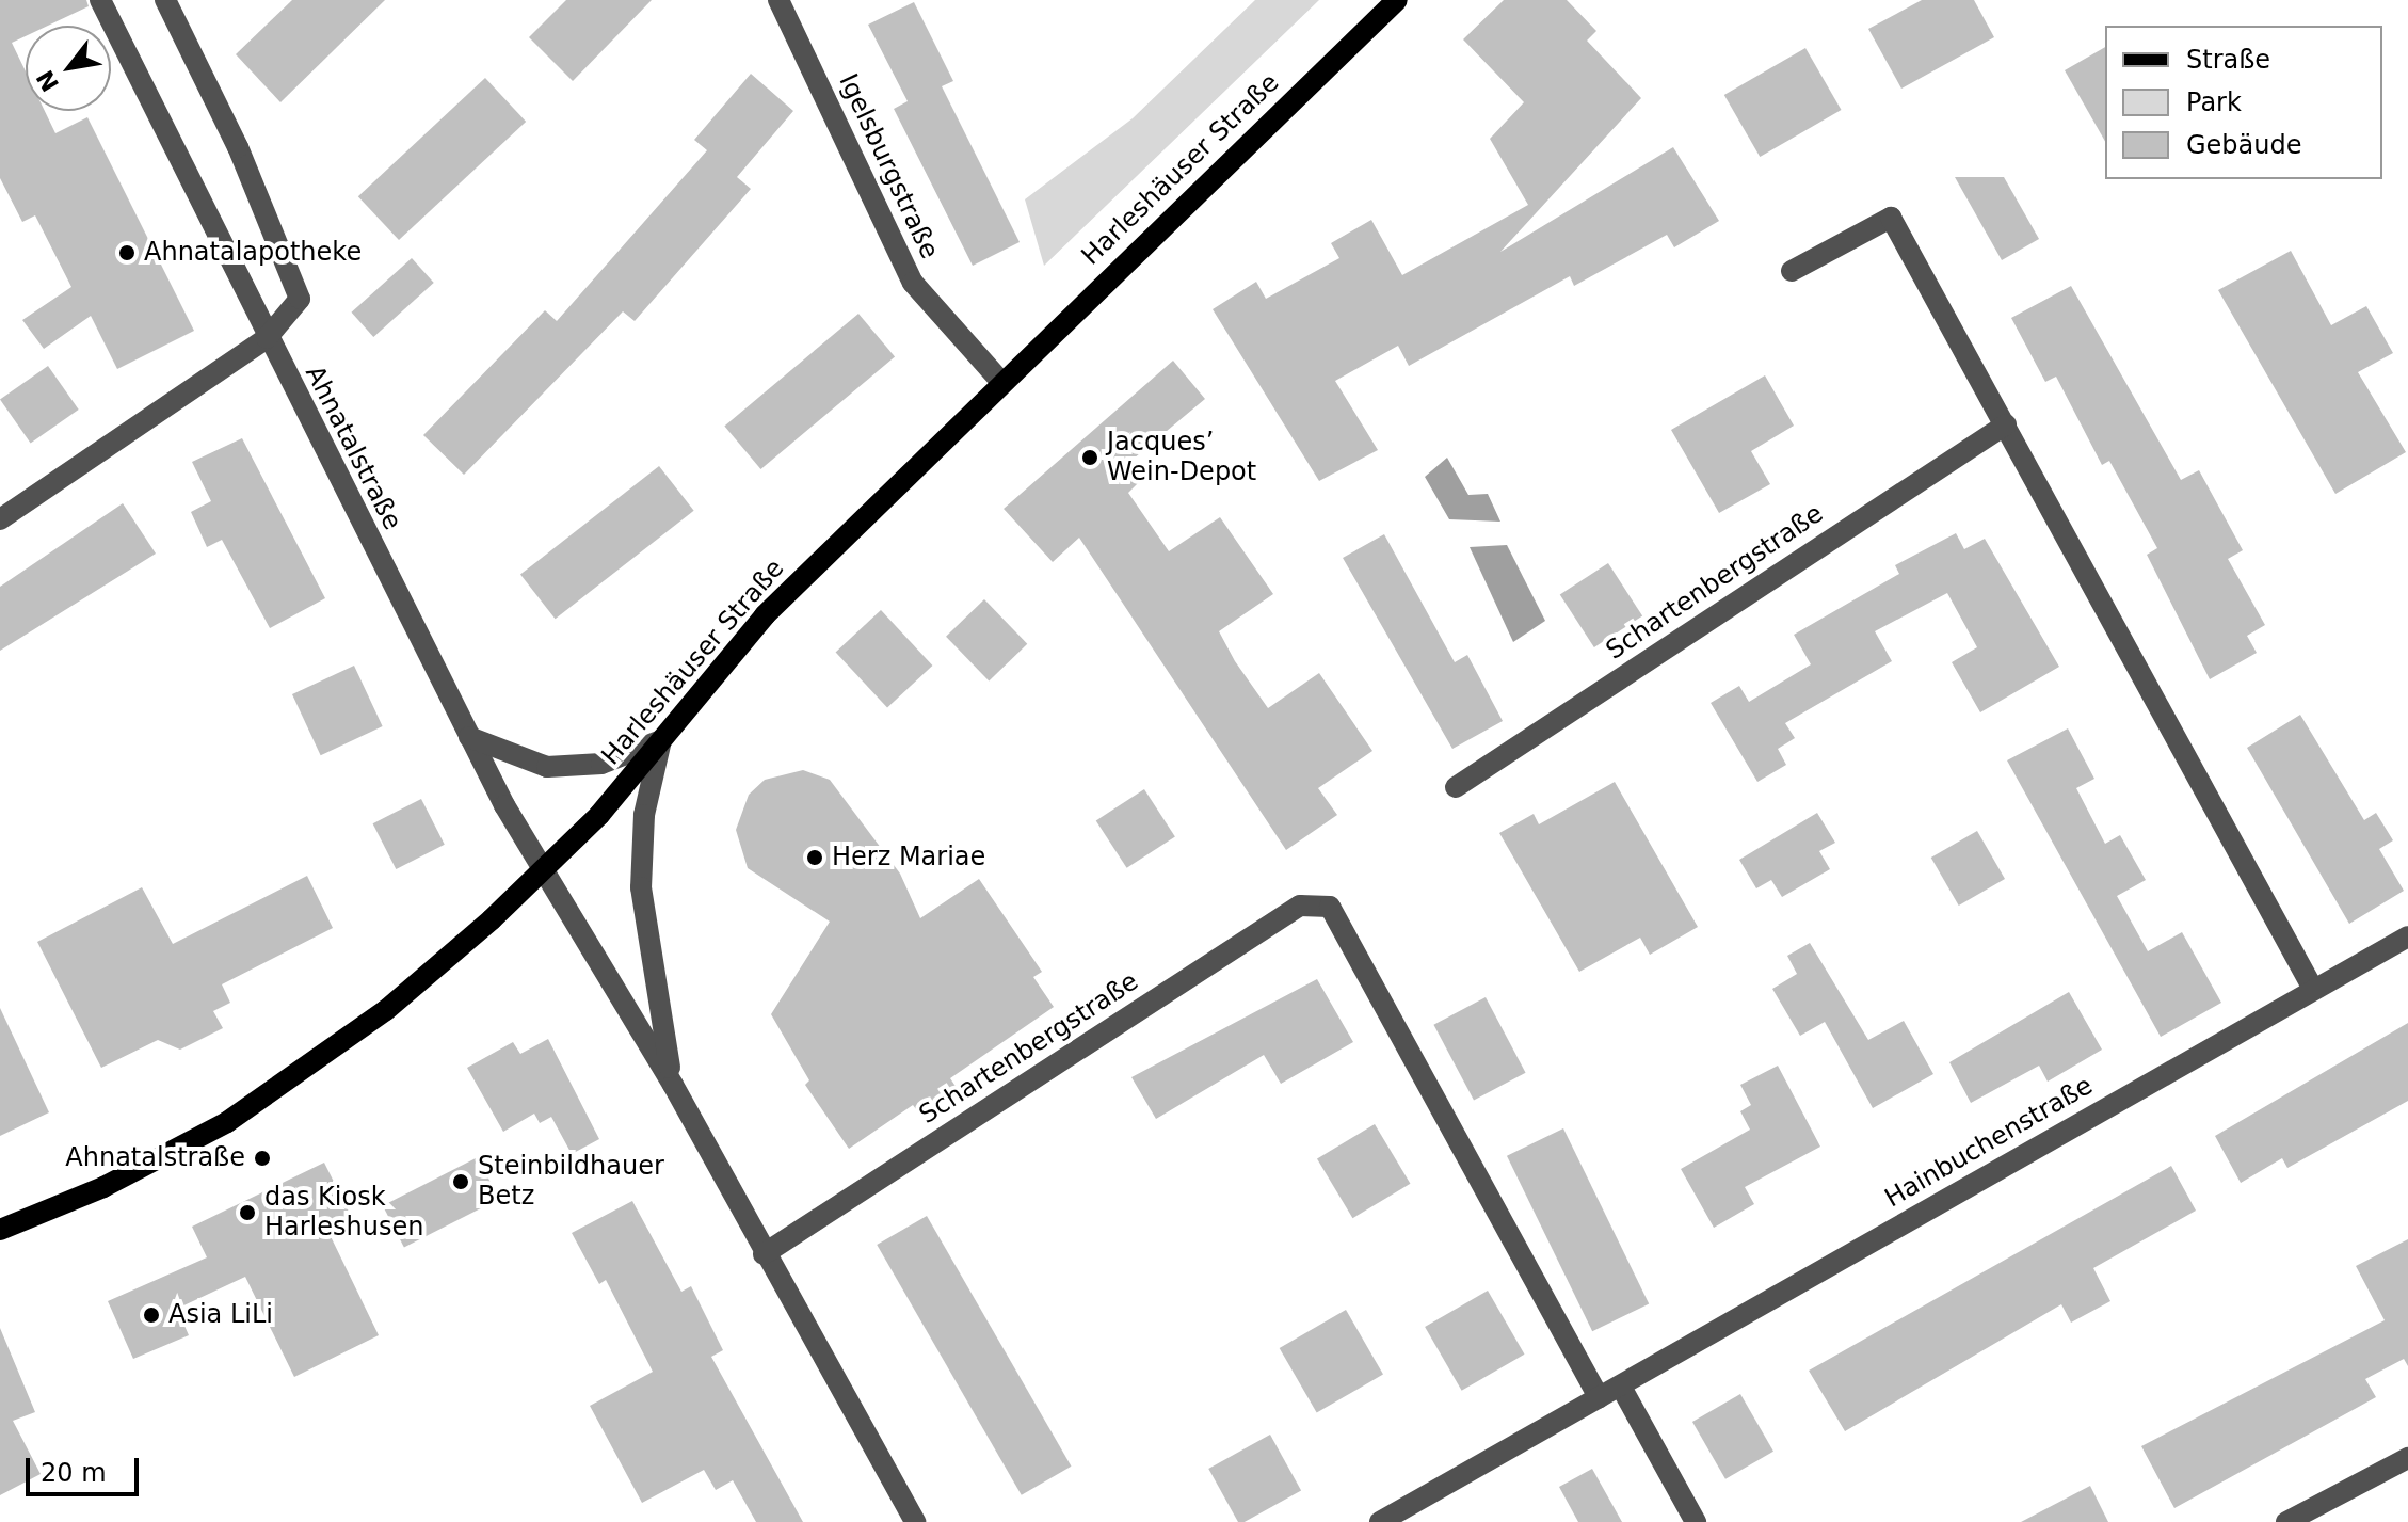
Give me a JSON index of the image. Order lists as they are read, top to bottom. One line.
{"streets":{"main road":["Harleshäuser Straße"],"street":["Igelsburgstraße","Ahnatalstraße","Schartenbergstraße","Hainbuchenstraße"]},"crossings":[["Igelsburgstraße","Harleshäuser Straße"],["Harleshäuser Straße","Ahnatalstraße"],["Ahnatalstraße","Schartenbergstraße"],["Schartenbergstraße","Hainbuchenstraße"]],"places":["Ahnatalapotheke","Jacques’ Wein-Depot","Herz Mariae","Ahnatalstraße","Steinbildhauer Betz","das Kiosk Harleshusen","Asia LiLi"],"legend":["Straße","Park","Gebäude"],"scale_bar":"20 m","north":"bottom left"}
